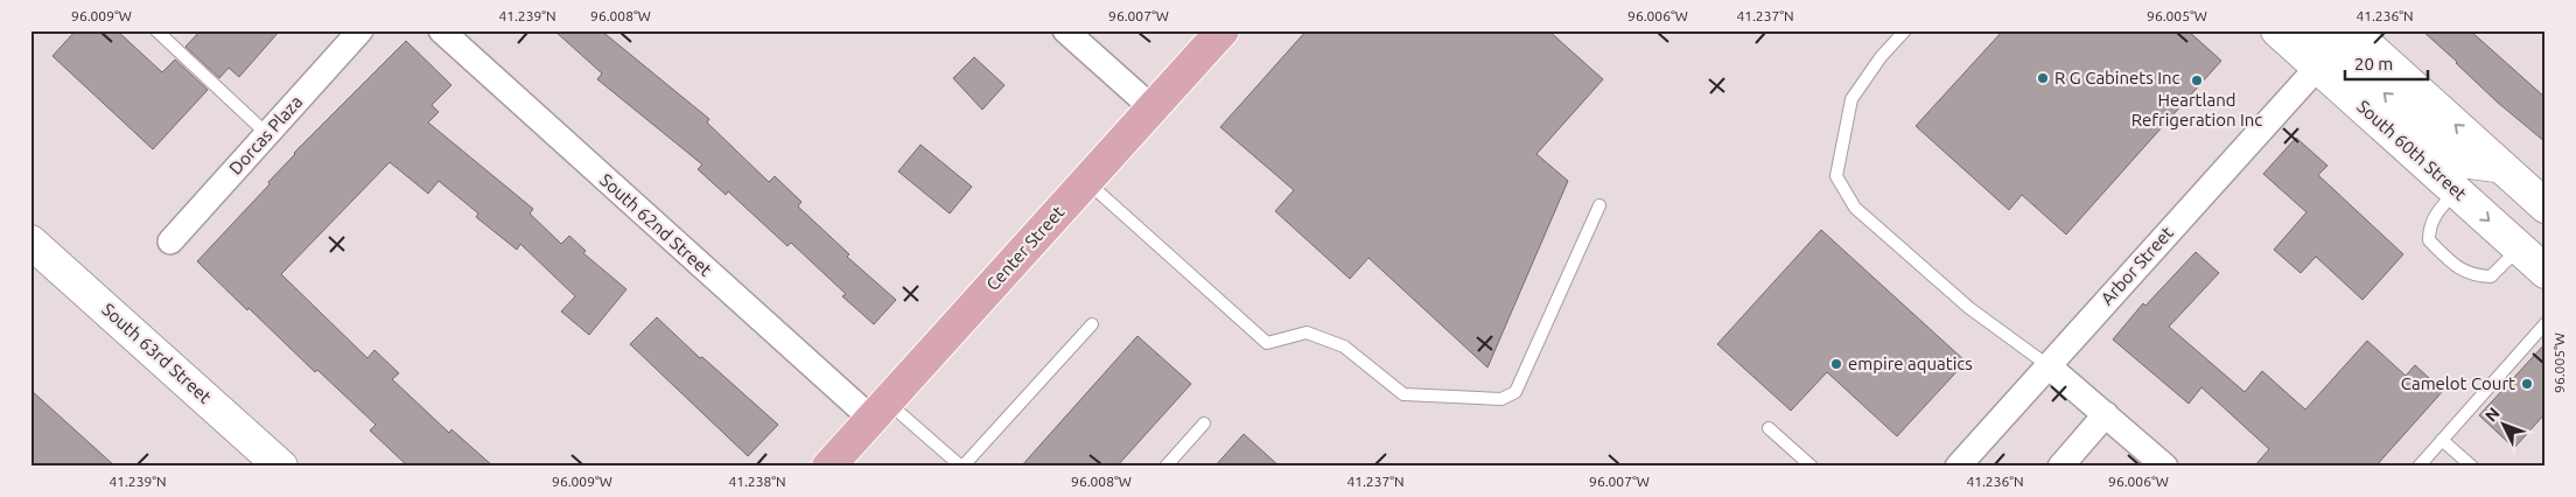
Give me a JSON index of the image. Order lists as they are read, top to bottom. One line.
{"streets":{"main road":["South 60th Street","Center Street","South 63rd Street"],"street":["Dorcas Plaza","South 62nd Street","Arbor Street"]},"crossings":[["South 60th Street","Arbor Street"],["South 62nd Street","Center Street"]],"places":["R G Cabinets Inc","Heartland Refrigeration Inc","empire aquatics","Camelot Court"],"scale_bar":"20 m","north":"top left","coordinates":["96.009°W","41.239°N","96.008°W","96.007°W","96.006°W","41.237°N","96.005°W","41.236°N","41.238°N"]}
